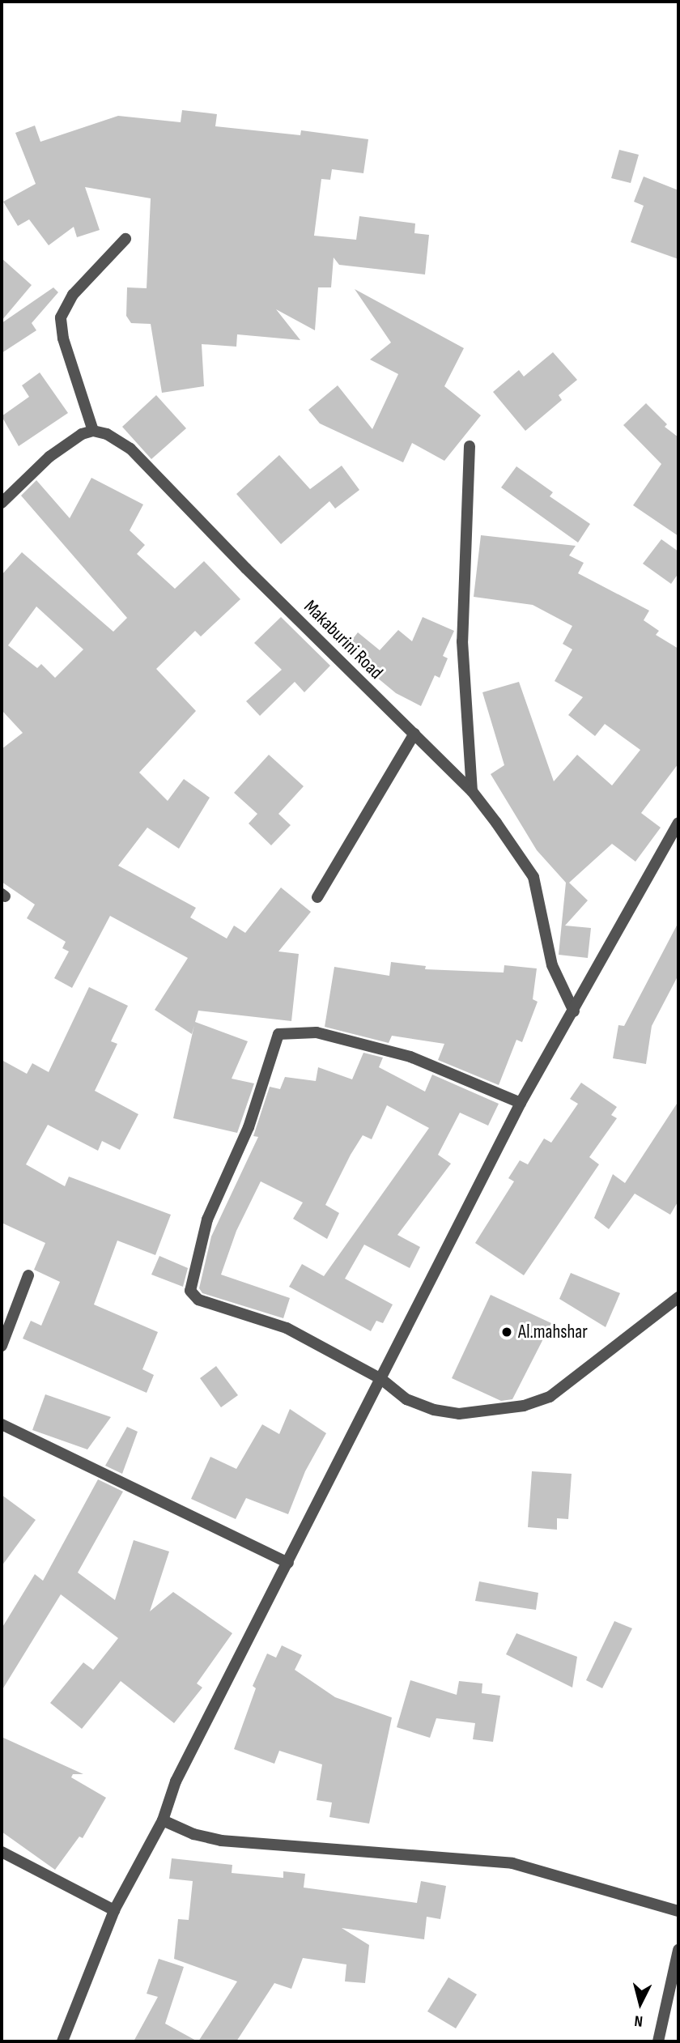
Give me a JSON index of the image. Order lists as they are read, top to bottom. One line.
{"streets":{"street":["Makaburini Road"]},"places":["Al.mahshar"],"north":"bottom"}
